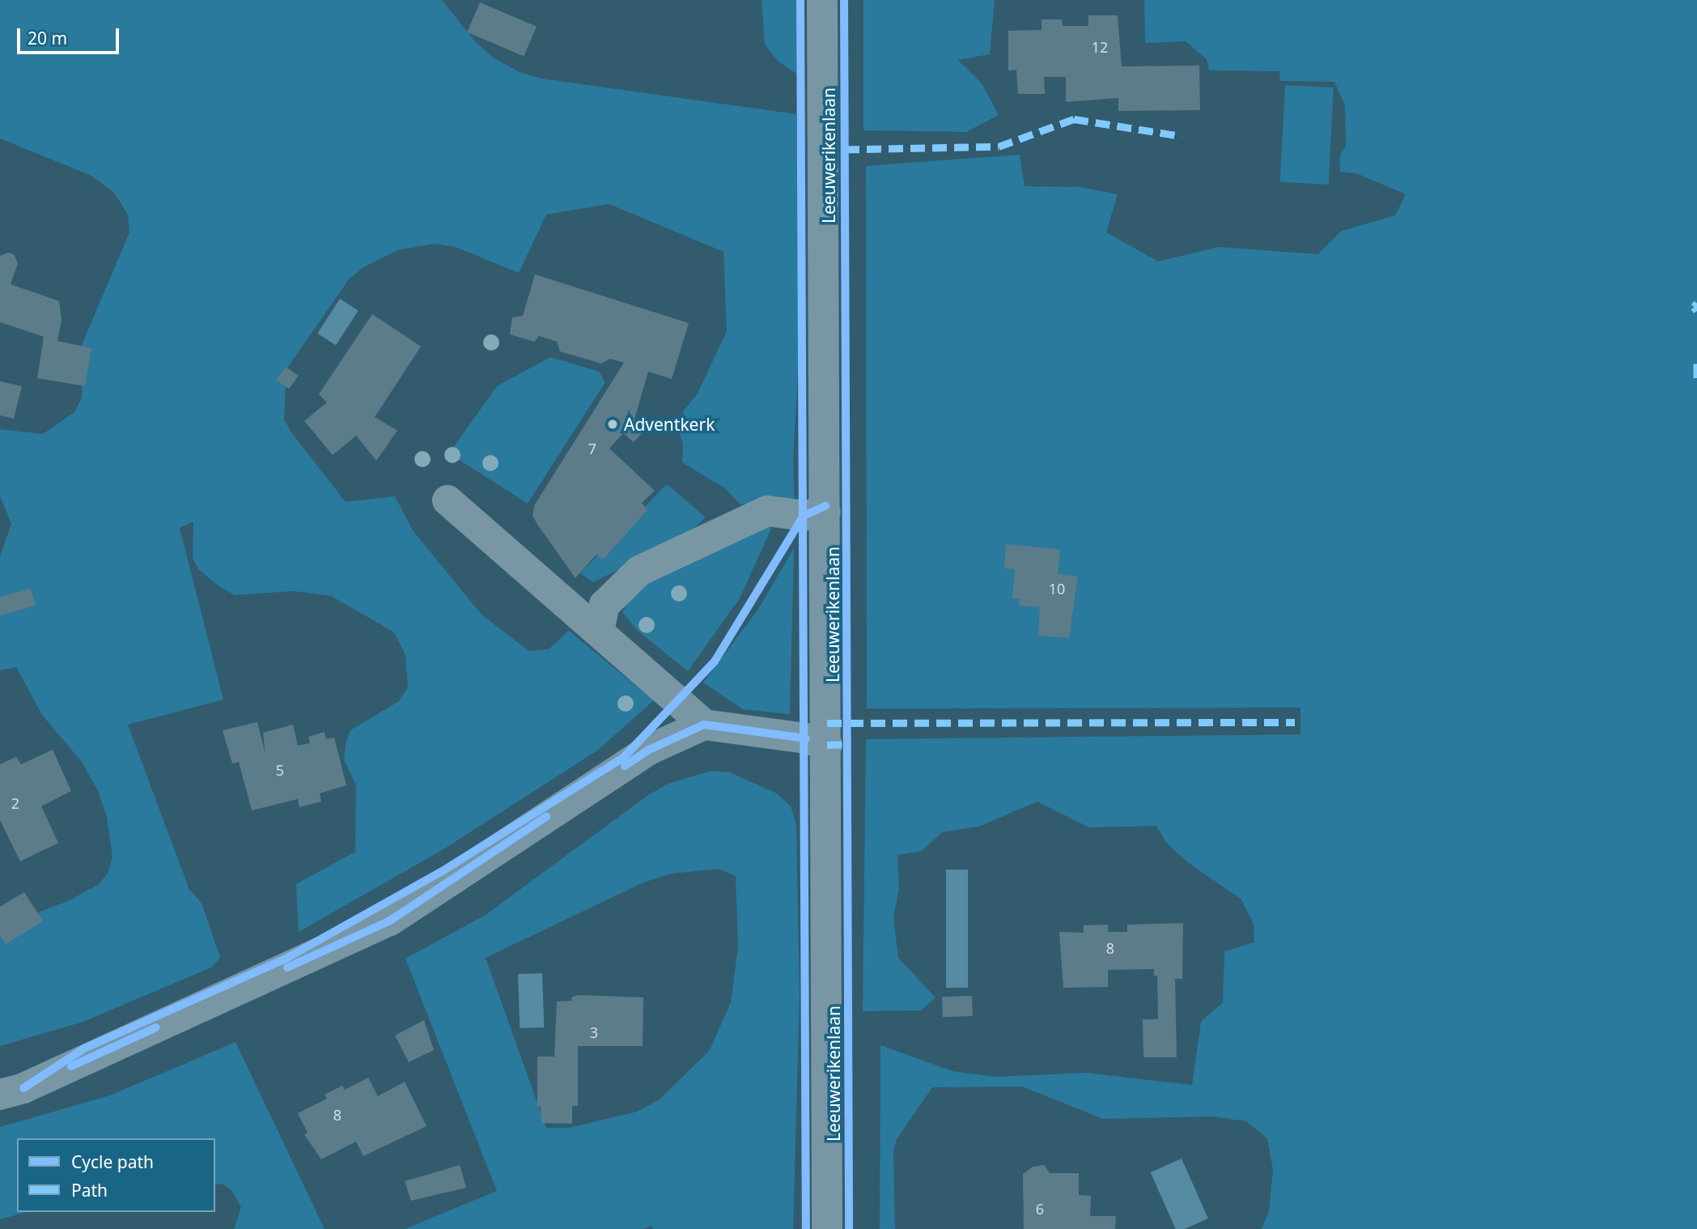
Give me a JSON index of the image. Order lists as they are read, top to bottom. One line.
{"streets":{"street":["Leeuwerikenlaan"]},"places":["Adventkerk"],"house_numbers":["12","7","10","5","2","8","3","8","6"],"legend":["Cycle path","Path"],"scale_bar":"20 m"}
